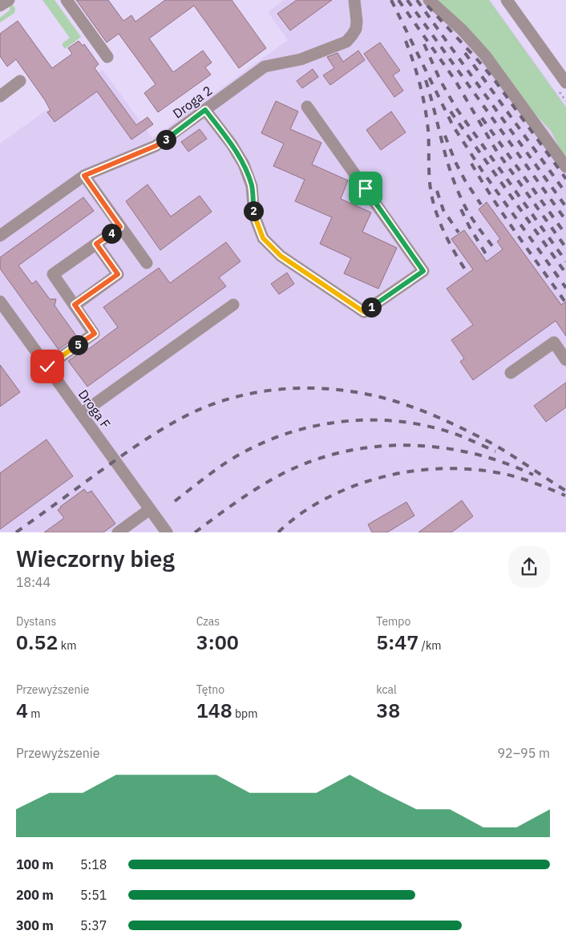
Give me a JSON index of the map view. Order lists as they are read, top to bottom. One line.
{"streets":{"street":["Droga 2","Droga F"]},"page":{"pins":["3","2","4","1","5"],"heading":["Wieczorny bieg","18:44"],"stats":[["Dystans","0.52 km"],["Czas","3:00"],["Tempo","5:47 /km"],["Przewyższenie","4 m"],["Tętno","148 bpm"],["kcal","38"]],"chart":["Przewyższenie","92–95 m"],"list":[{"name":"100 m","note":"5:18"},{"name":"200 m","note":"5:51"},{"name":"300 m","note":"5:37"}]}}
